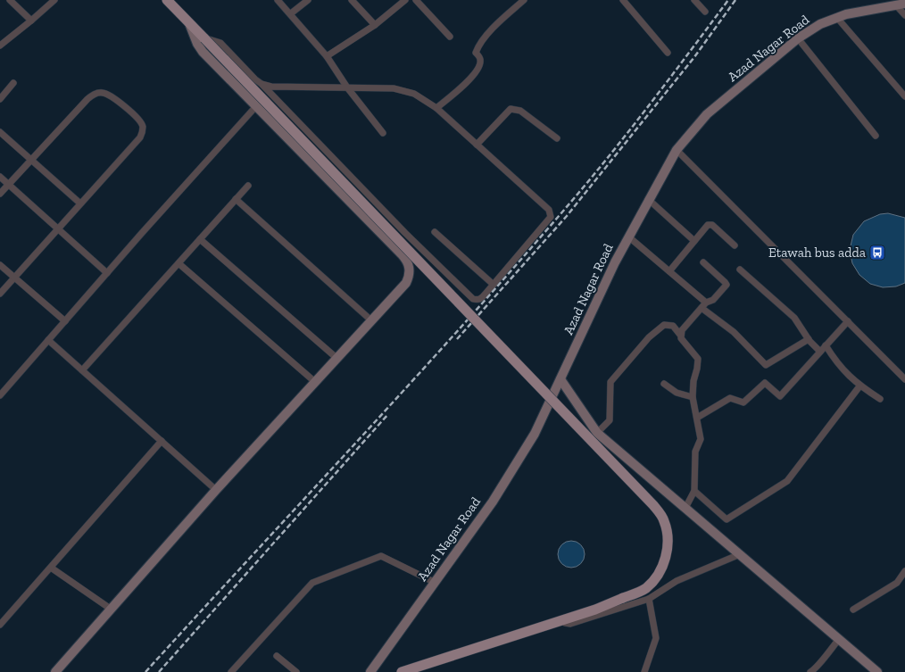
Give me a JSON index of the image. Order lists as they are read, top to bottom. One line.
{"streets":{"street":["Azad Nagar Road"]},"places":{"bus stop":["Etawah bus adda"]}}
